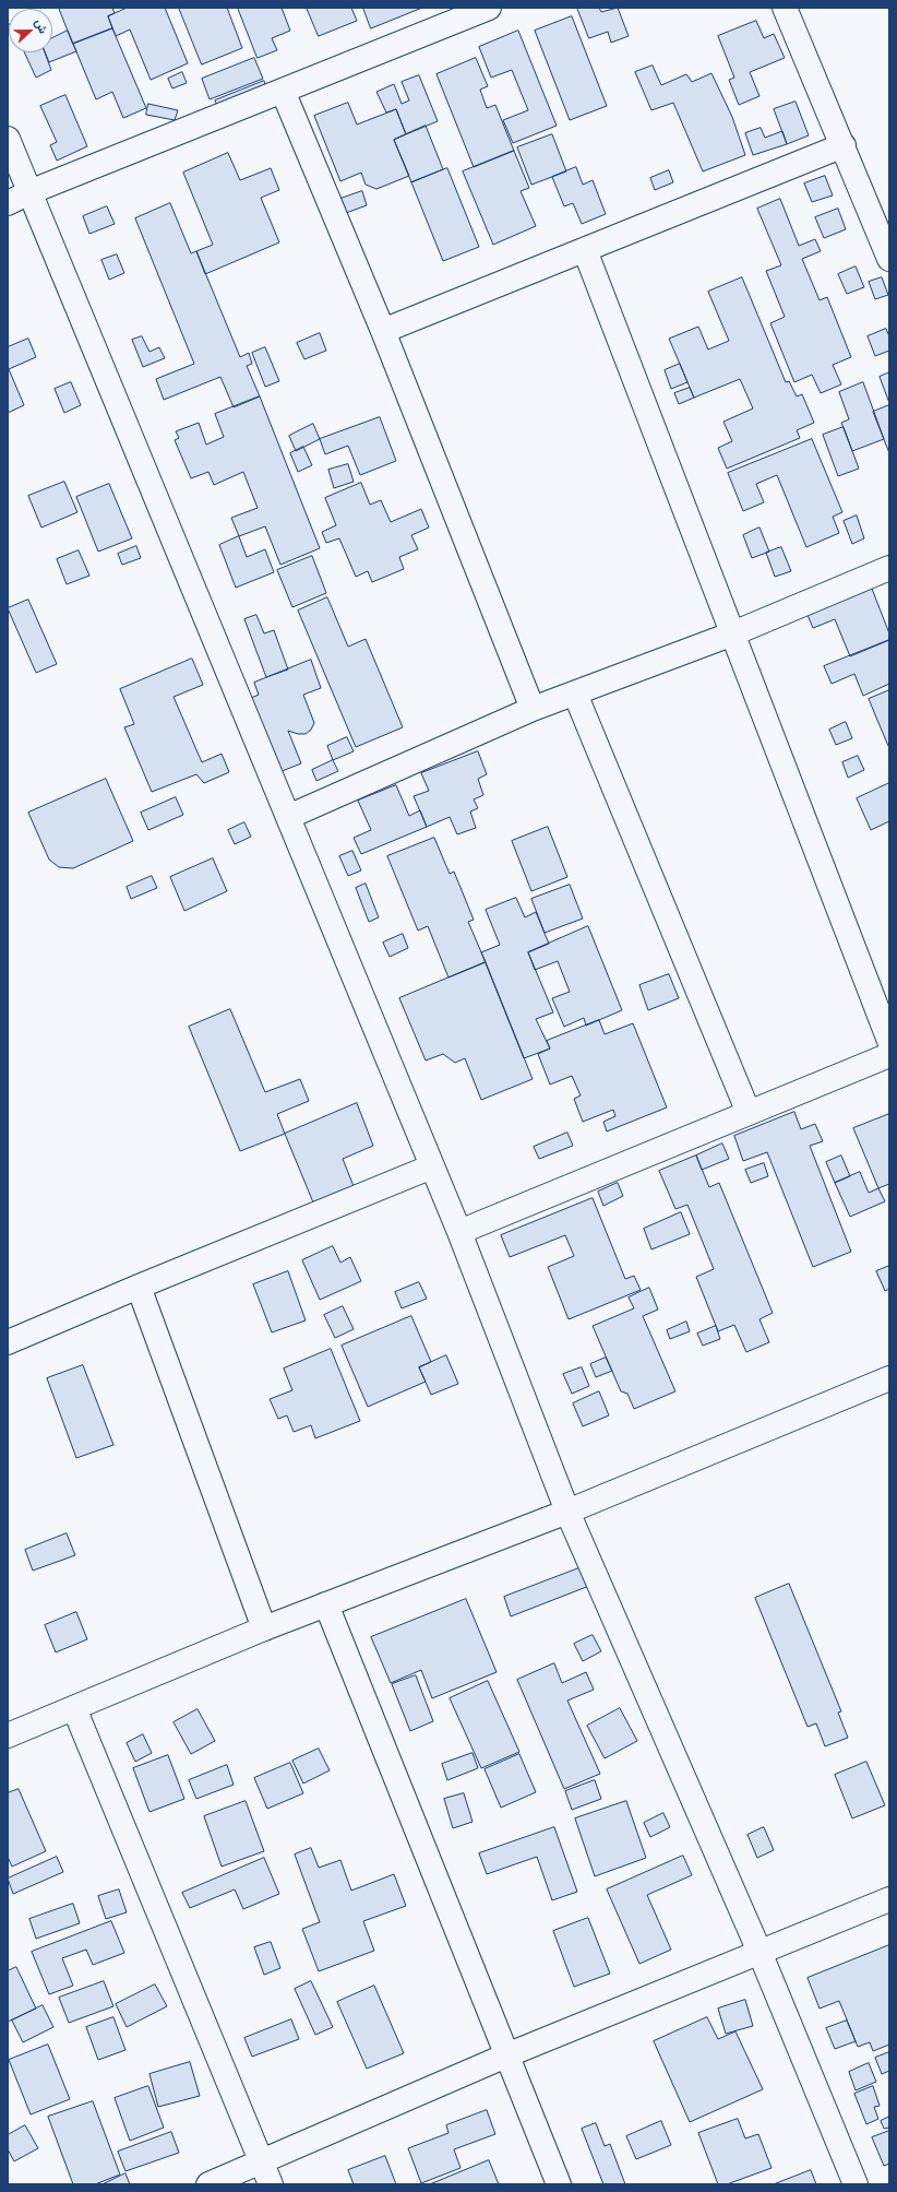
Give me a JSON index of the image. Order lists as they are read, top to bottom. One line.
{"north":"right"}
